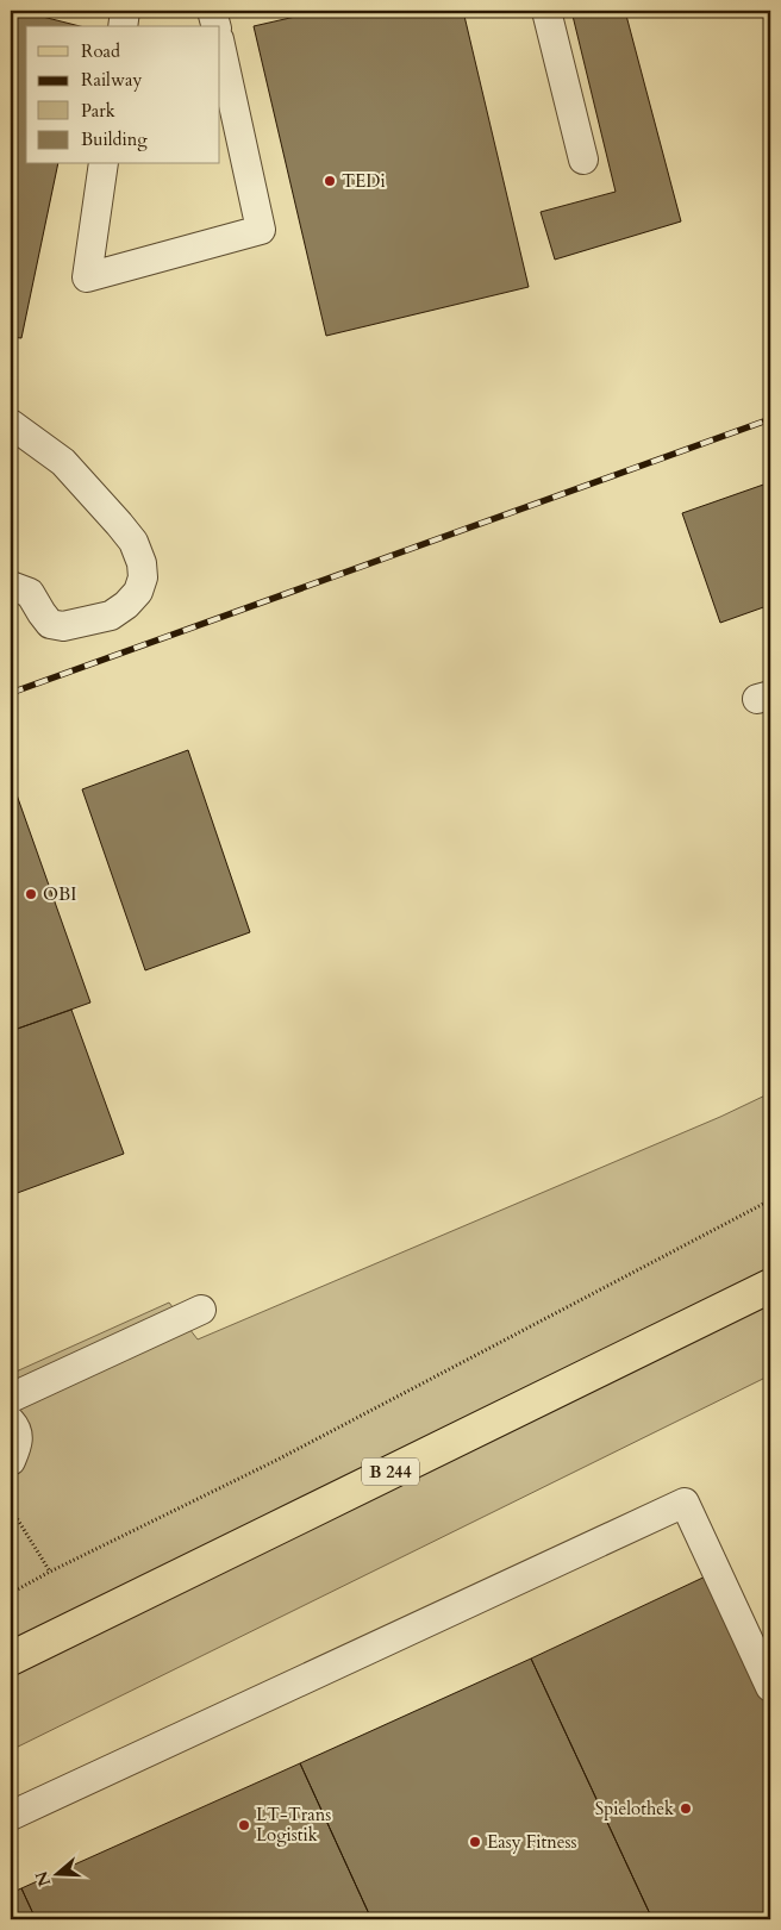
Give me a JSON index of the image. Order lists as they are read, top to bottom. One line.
{"streets":{"main road":["B 244"]},"places":["TEDi","OBI","Spielothek","LT-Trans Logistik","Easy Fitness"],"legend":["Road","Railway","Park","Building"],"north":"left"}
